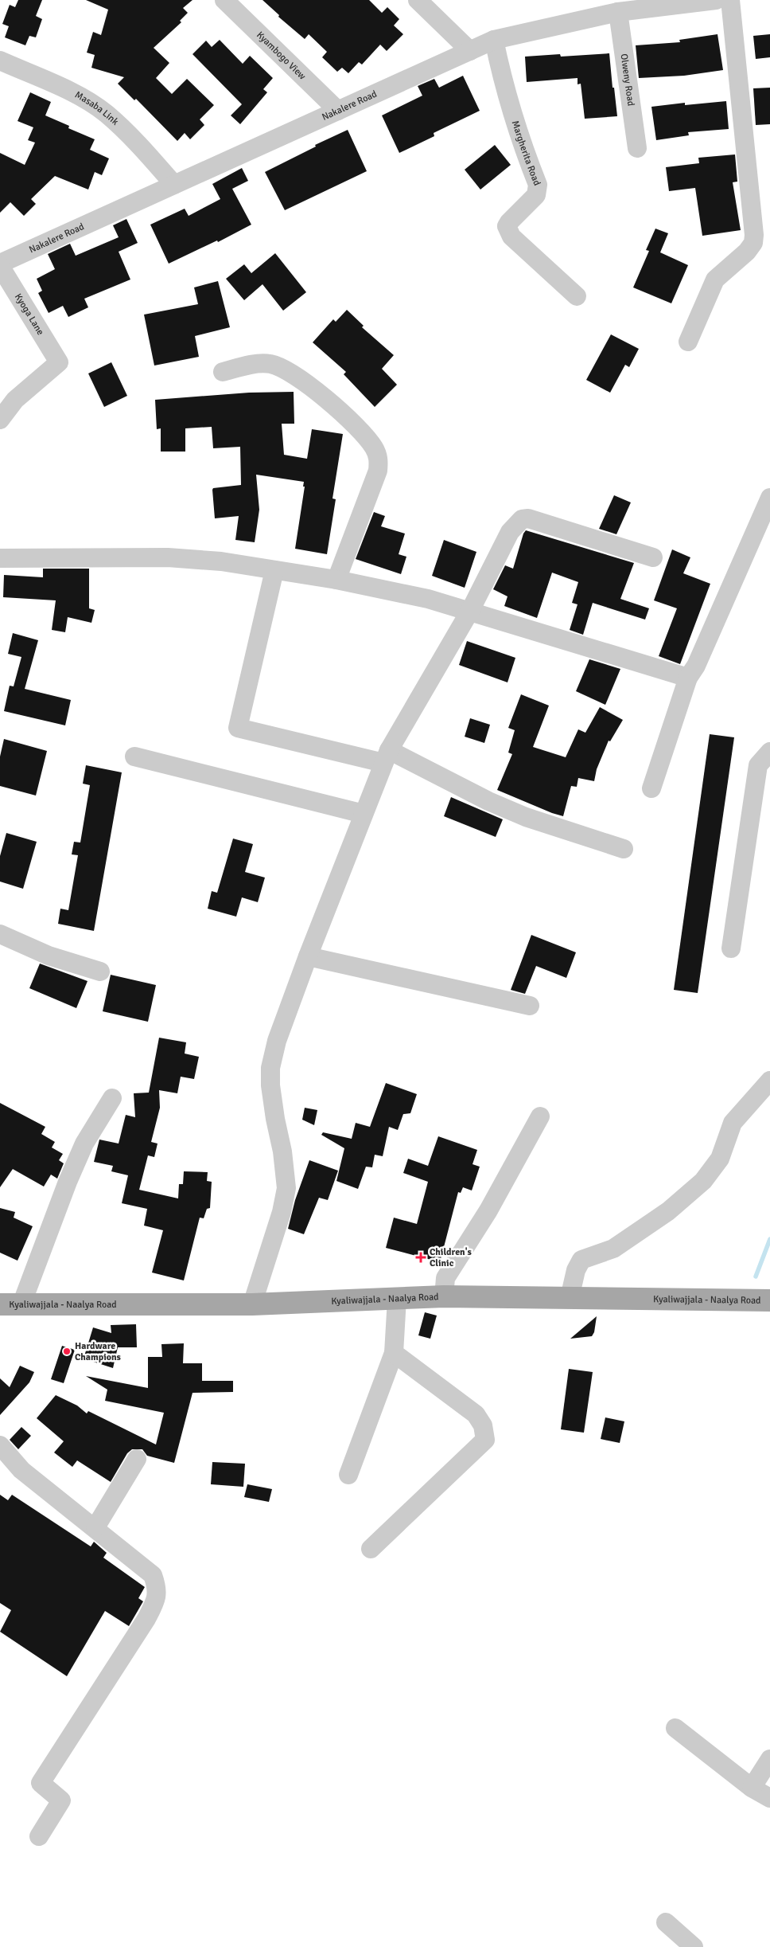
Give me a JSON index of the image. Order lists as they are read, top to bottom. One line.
{"streets":{"main road":["Kyaliwajjala - Naalya Road"],"street":["Kyambogo View","Olweny Road","Nakalere Road","Masaba Link","Margherita Road","Kyoga Lane"]},"crossings":[["Kyambogo View","Nakalere Road"],["Olweny Road","Nakalere Road"],["Nakalere Road","Masaba Link"],["Nakalere Road","Margherita Road"],["Nakalere Road","Kyoga Lane"]],"places":{"health":["Children's Clinic"],"other":["Hardware Champions"]}}
